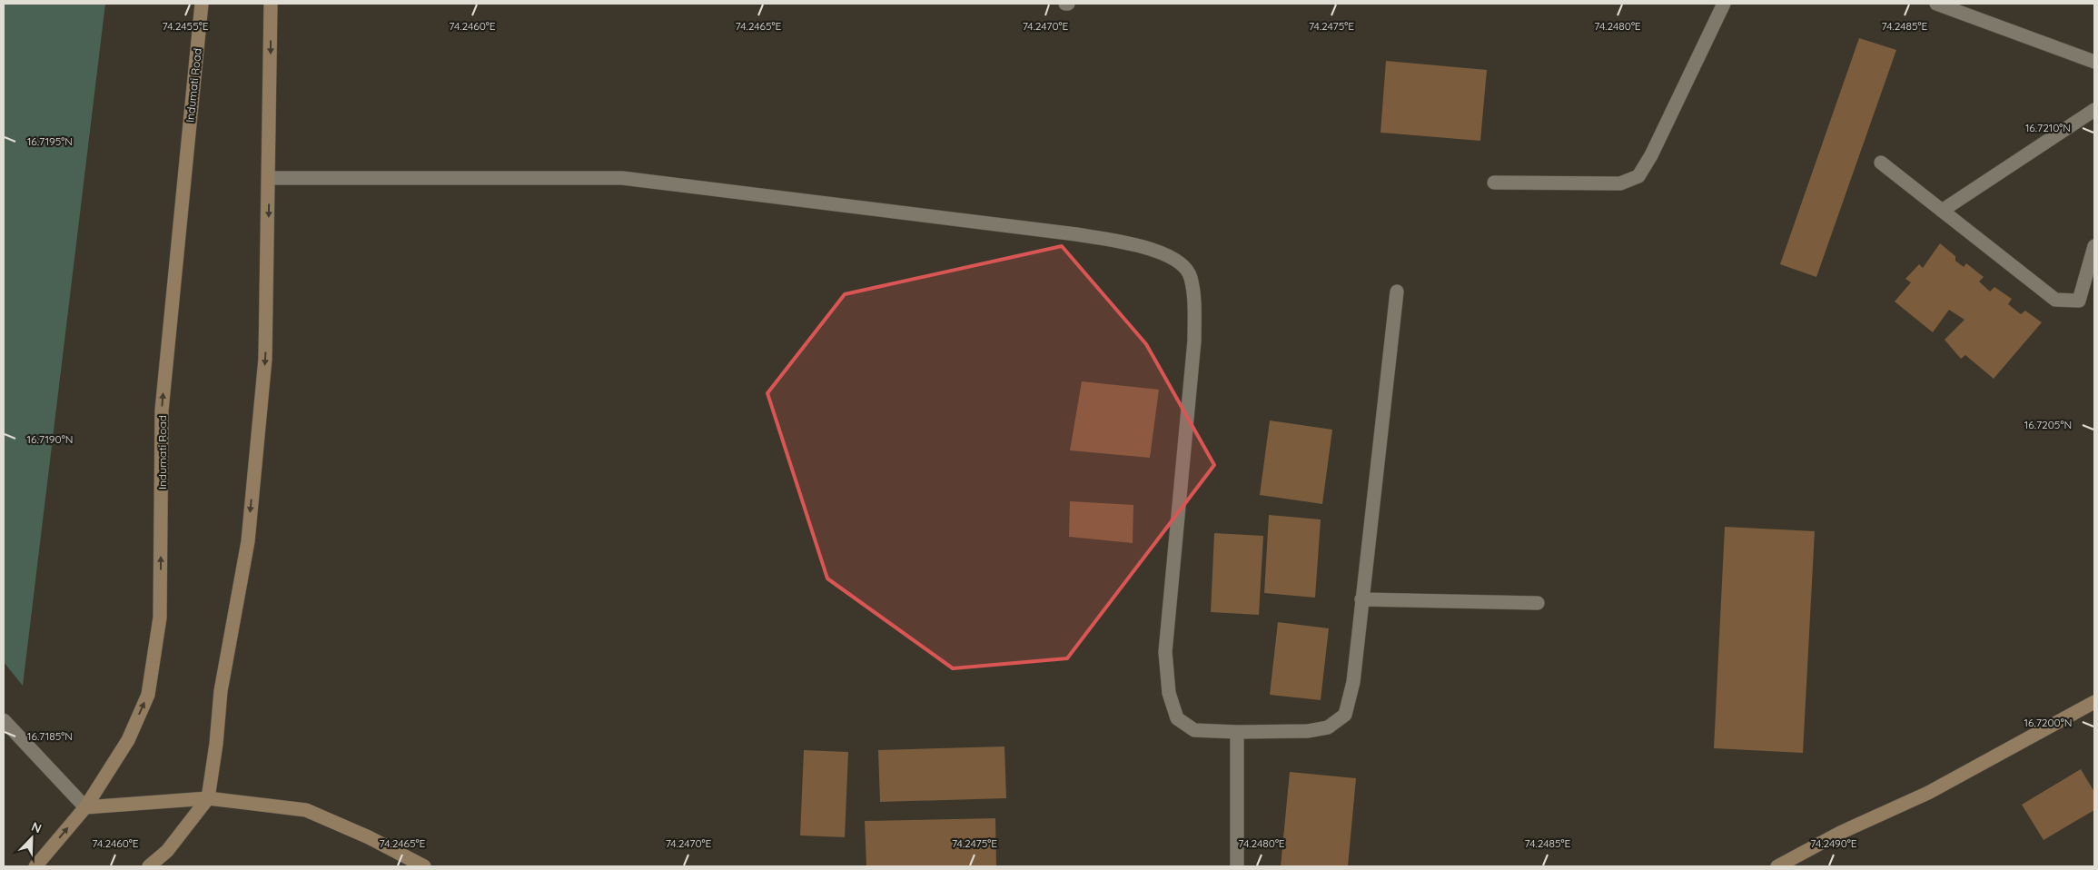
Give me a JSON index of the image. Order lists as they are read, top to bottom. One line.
{"streets":{"main road":["Indumati Road"]},"north":"top right","coordinates":["74.2455°E","74.2460°E","74.2465°E","74.2470°E","74.2475°E","74.2480°E","74.2485°E","16.7210°N","16.7195°N","16.7205°N","16.7190°N","16.7200°N","16.7185°N","74.2490°E"]}
